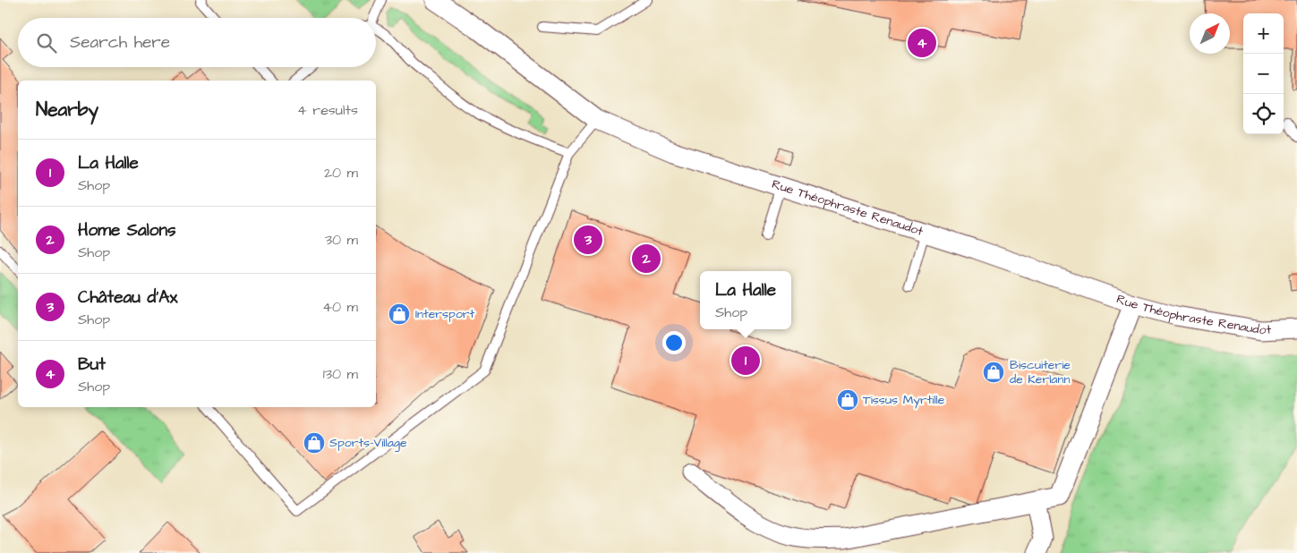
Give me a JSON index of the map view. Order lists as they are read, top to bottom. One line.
{"streets":{"street":["Rue Théophraste Renaudot"]},"places":{"shop":["Intersport","Biscuiterie de Kerlann","Tissus Myrtille","Sports-Village"]},"north":"top right","page":{"map_buttons":["+","−"],"search":"Search here","pins":["4","3","2","1"],"heading":["Nearby","4 results"],"list":[{"mark":"1","name":"La Halle","note":"Shop","value":"20 m"},{"mark":"2","name":"Home Salons","note":"Shop","value":"30 m"},{"mark":"3","name":"Château d'Ax","note":"Shop","value":"40 m"},{"mark":"4","name":"But","note":"Shop","value":"130 m"}],"popup":["La Halle","Shop"]}}
